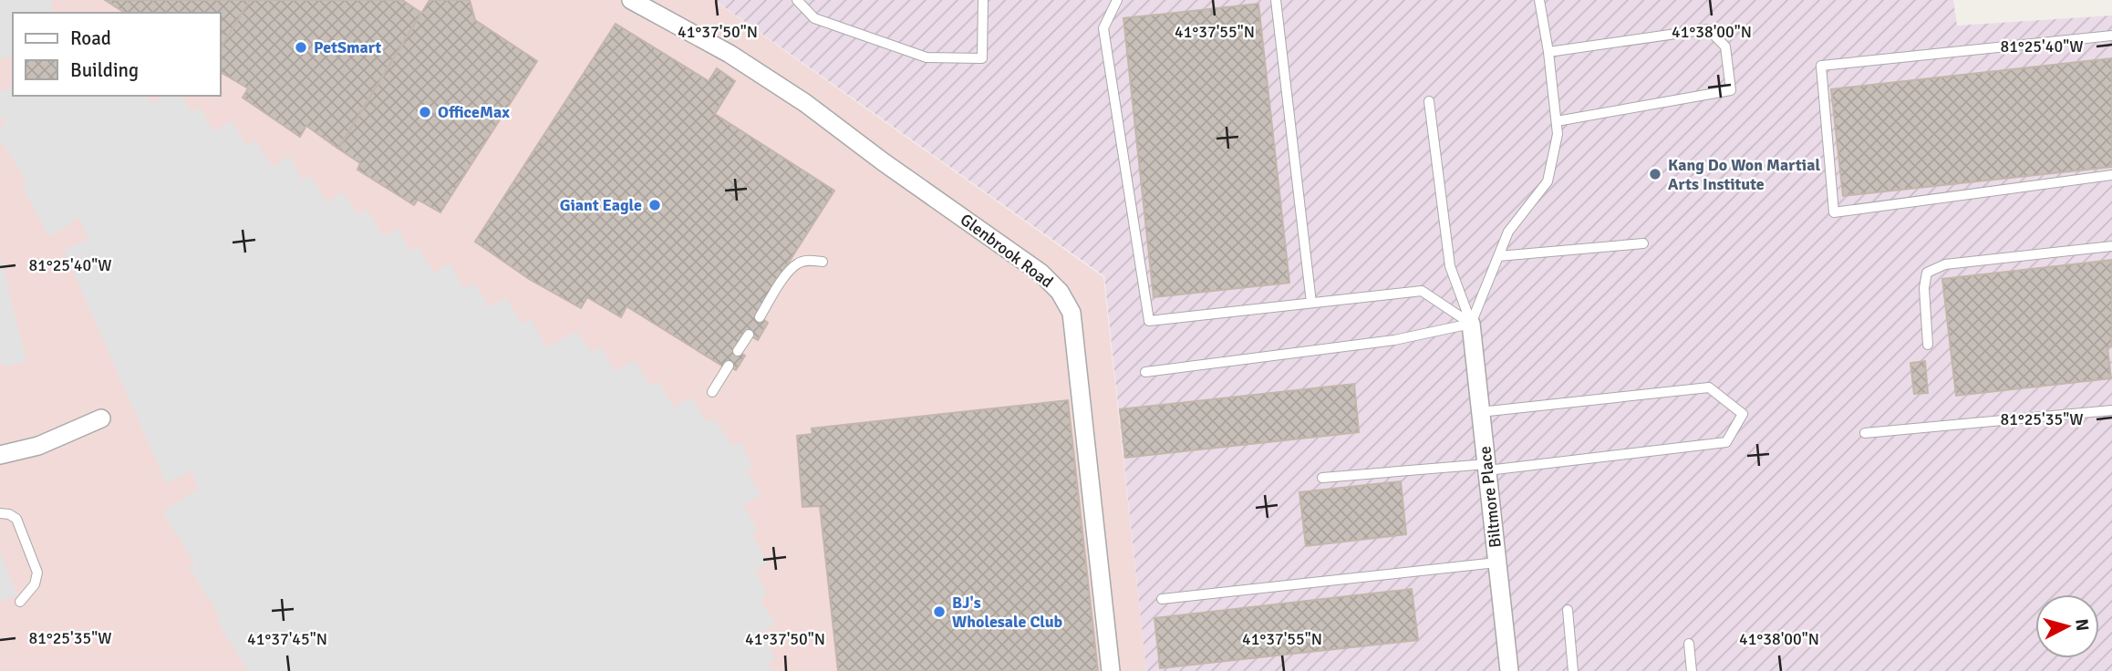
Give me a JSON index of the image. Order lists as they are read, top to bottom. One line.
{"streets":{"street":["Glenbrook Road","Biltmore Place"]},"places":["PetSmart","OfficeMax","Kang Do Won Martial Arts Institute","Giant Eagle","BJ's Wholesale Club"],"legend":["Road","Building"],"north":"right","coordinates":["41°37'50\"N","41°37'55\"N","41°38'00\"N","81°25'40\"W","81°25'35\"W","41°37'45\"N"]}
